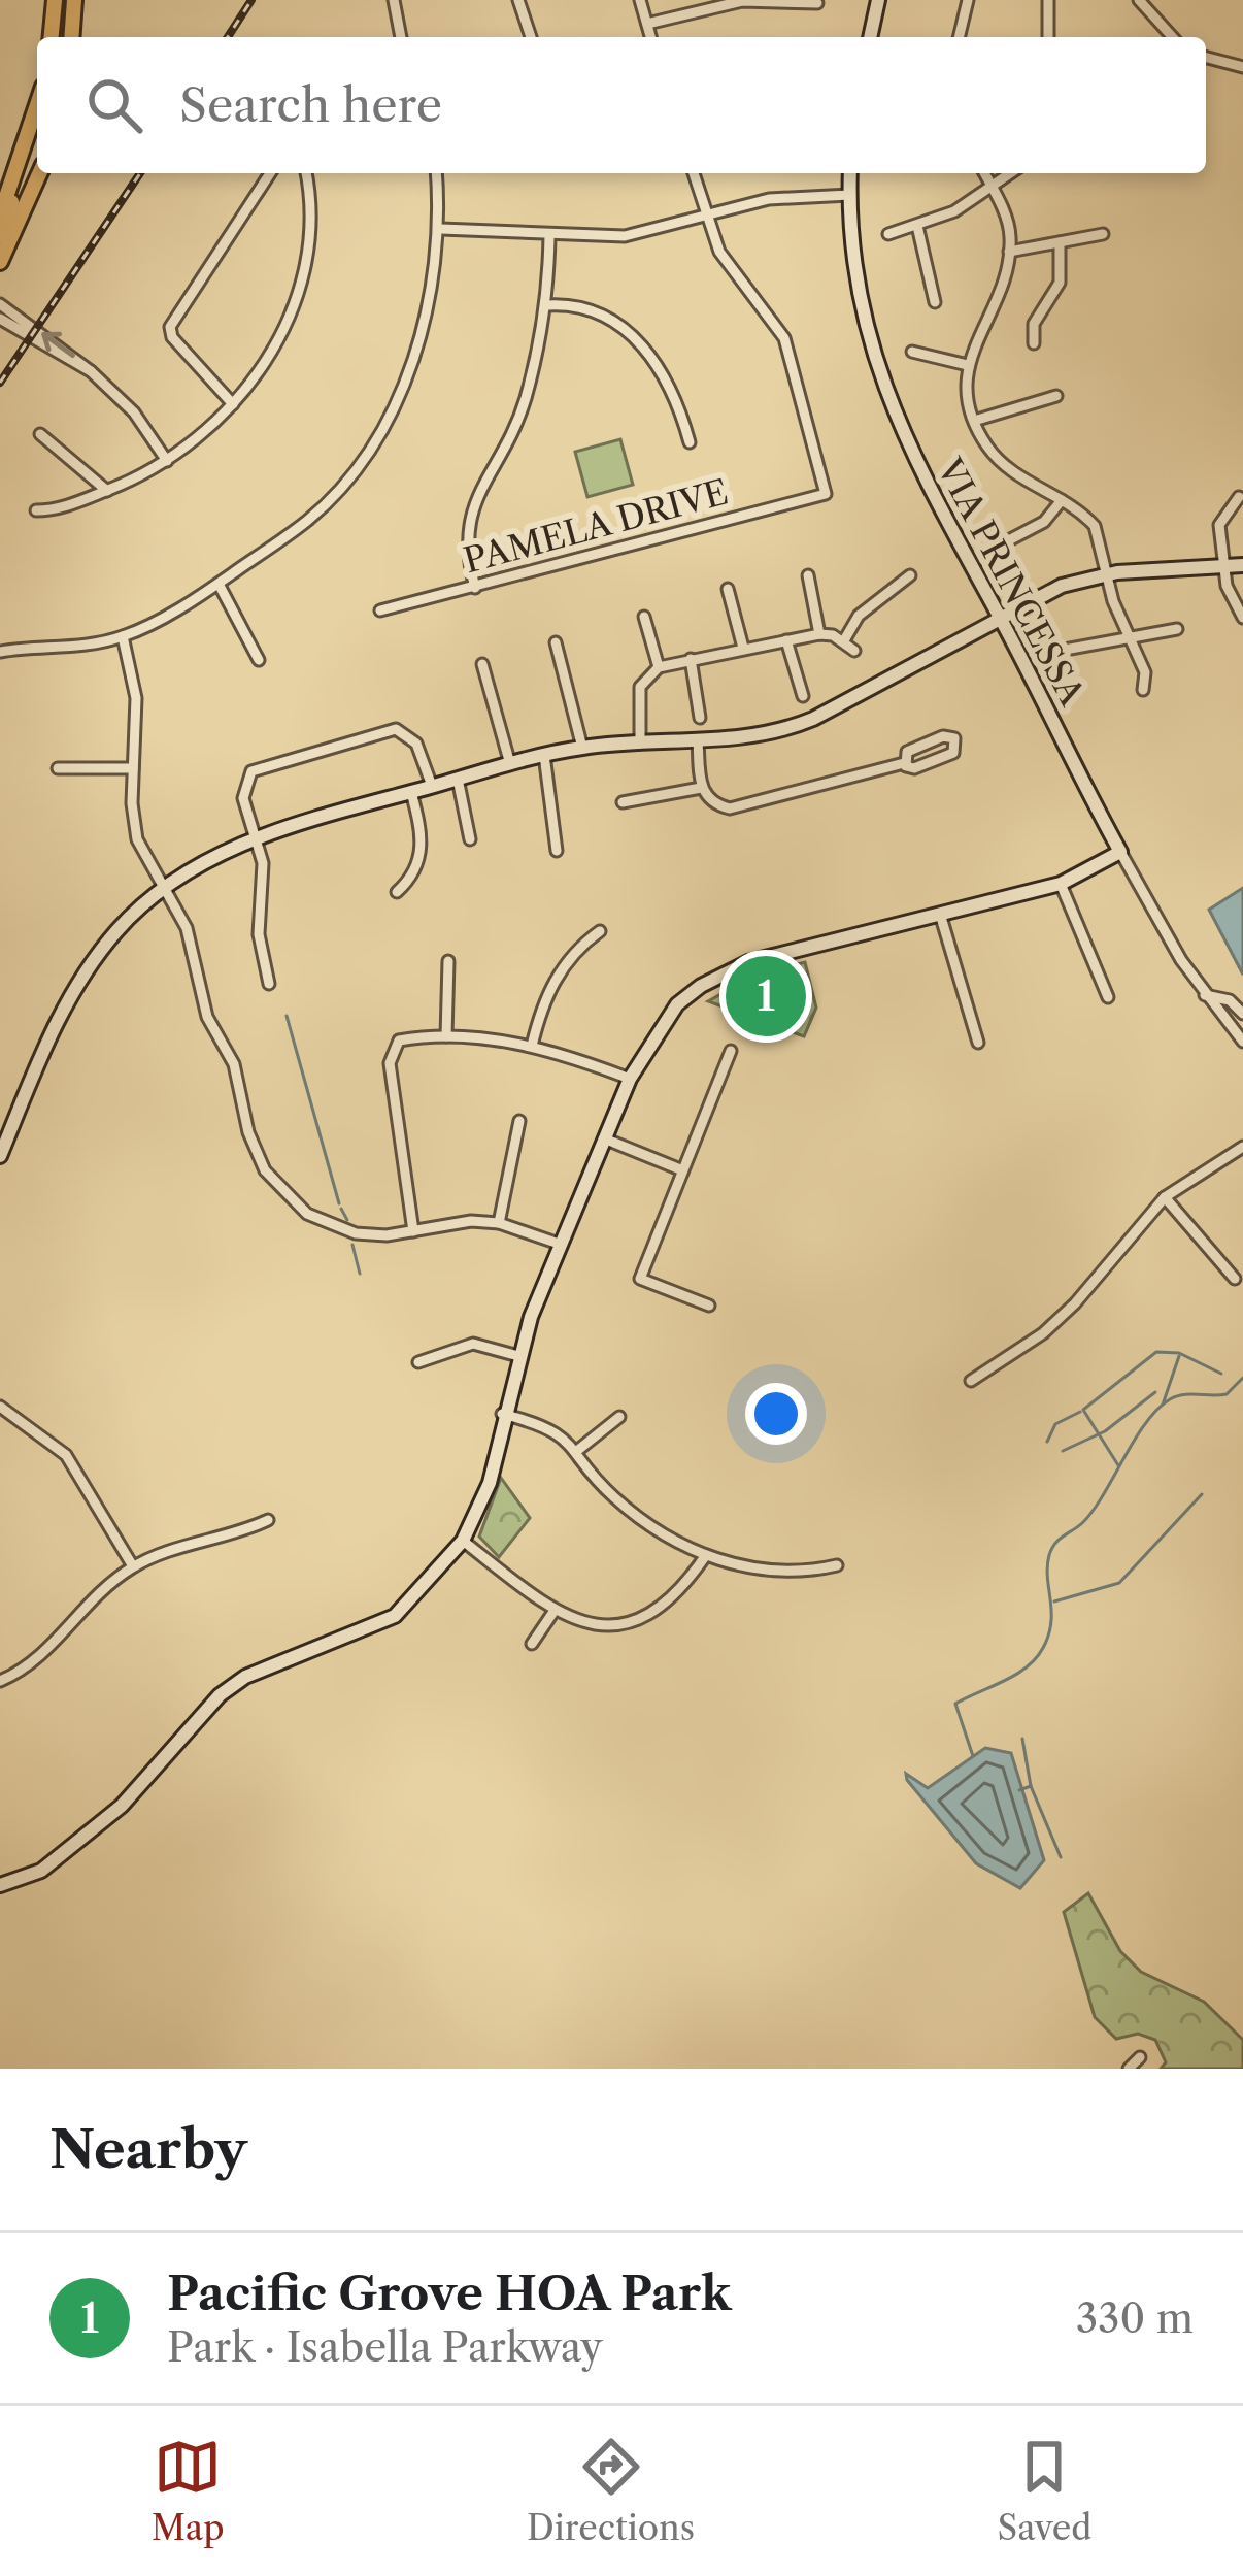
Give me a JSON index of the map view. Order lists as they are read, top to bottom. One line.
{"streets":{"street":["PAMELA DRIVE","VIA PRINCESSA"]},"page":{"search":"Search here","pins":"1","heading":"Nearby","list":[{"mark":"1","name":"Pacific Grove HOA Park","note":"Park · Isabella Parkway","value":"330 m"}],"nav":["Map","Directions","Saved"]}}
